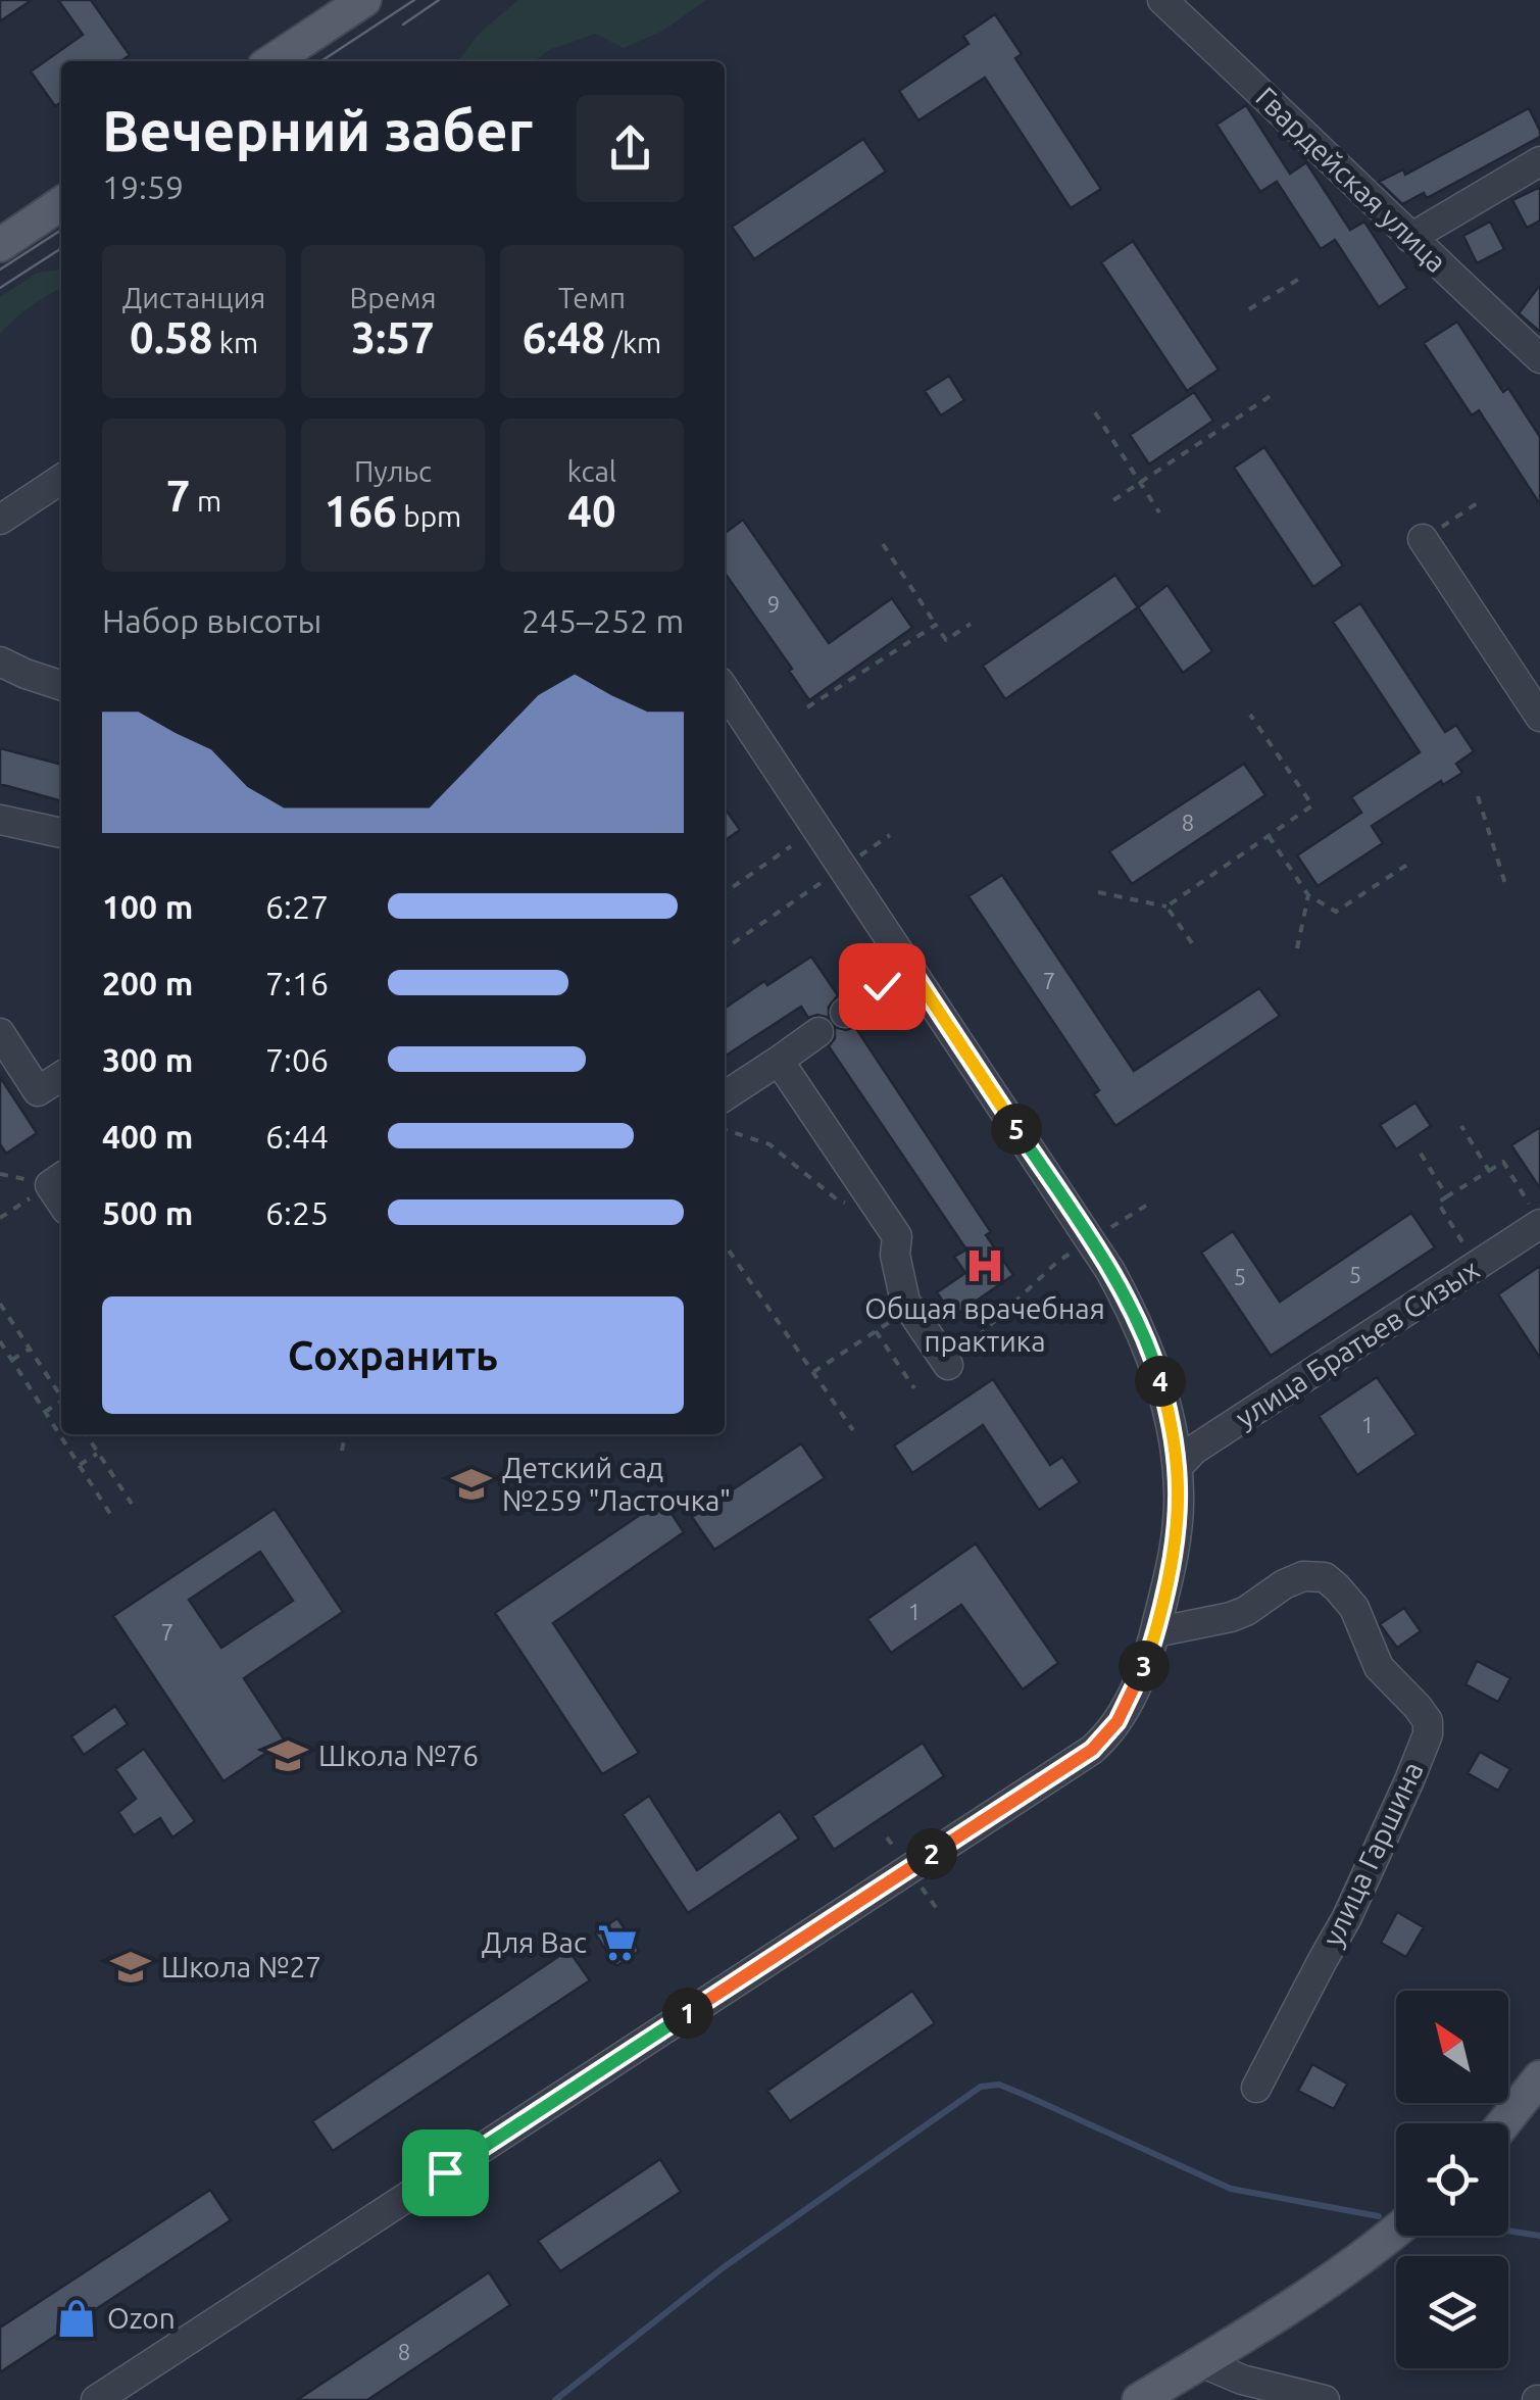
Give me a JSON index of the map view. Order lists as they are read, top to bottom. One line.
{"streets":{"street":["Гвардейская улица","улица Братьев Сизых","улица Гаршина"]},"places":{"hospital":["Общая врачебная практика"],"school or university":["Детский сад №259 \"Ласточка\"","Школа №76","Школа №27"],"supermarket":["Для Вас"],"shop":["Ozon"]},"house_numbers":["9","8","7","5","5","1","1","7","8"],"north":"top left","page":{"heading":["Вечерний забег","19:59"],"stats":[["Дистанция","0.58 km"],["Время","3:57"],["Темп","6:48 /km"],["7 m"],["Пульс","166 bpm"],["kcal","40"]],"chart":["Набор высоты","245–252 m"],"list":[{"name":"100 m","note":"6:27"},{"name":"200 m","note":"7:16"},{"name":"300 m","note":"7:06"},{"name":"400 m","note":"6:44"},{"name":"500 m","note":"6:25"}],"pins":["5","4","3","2","1"],"buttons":"Сохранить"}}
